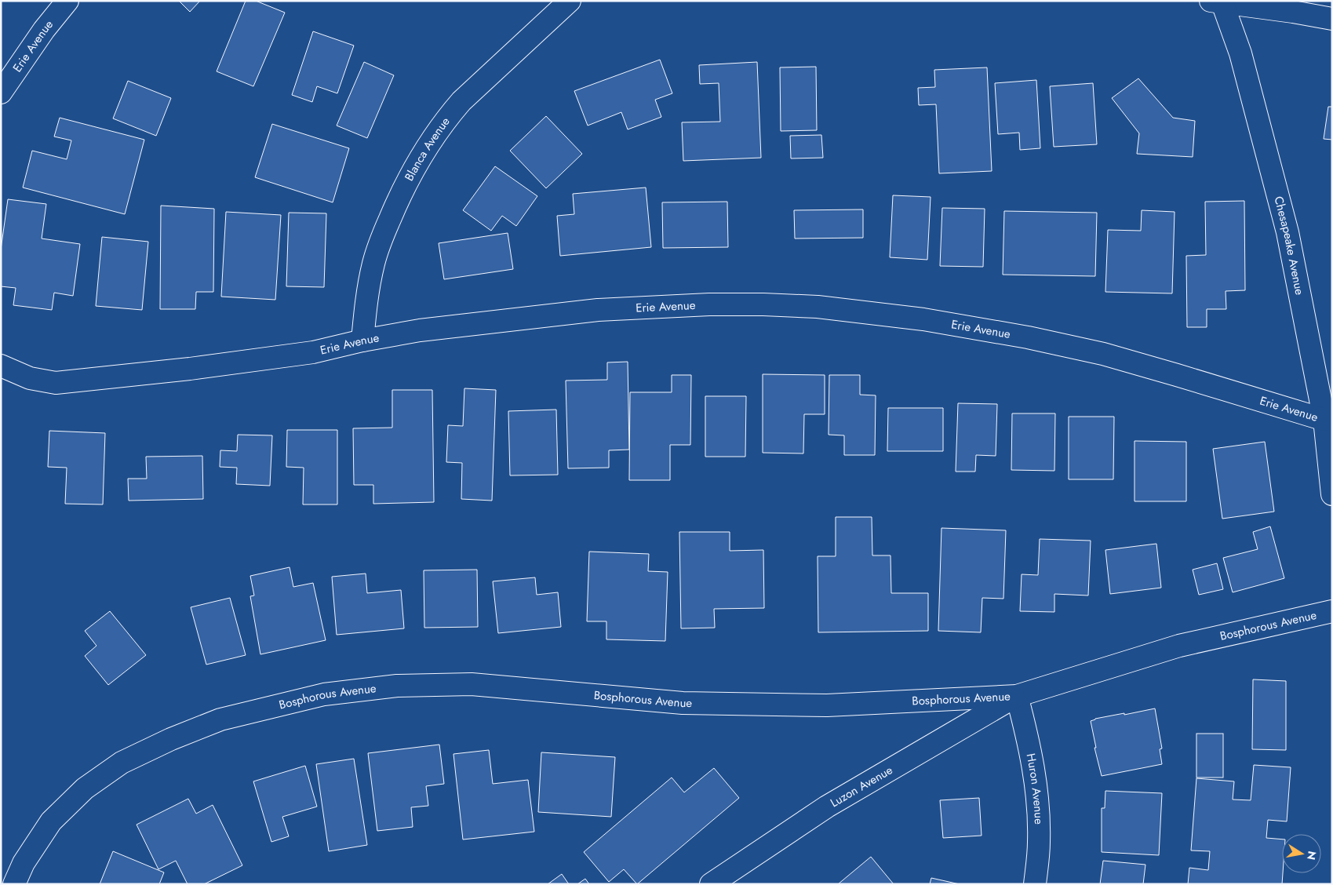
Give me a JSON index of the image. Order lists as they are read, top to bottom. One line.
{"streets":{"street":["Erie Avenue","Blanca Avenue","Chesapeake Avenue","Bosphorous Avenue","Luzon Avenue","Huron Avenue"]},"crossings":[["Erie Avenue","Blanca Avenue"],["Erie Avenue","Chesapeake Avenue"],["Bosphorous Avenue","Luzon Avenue"],["Bosphorous Avenue","Huron Avenue"],["Luzon Avenue","Huron Avenue"]],"north":"right"}
